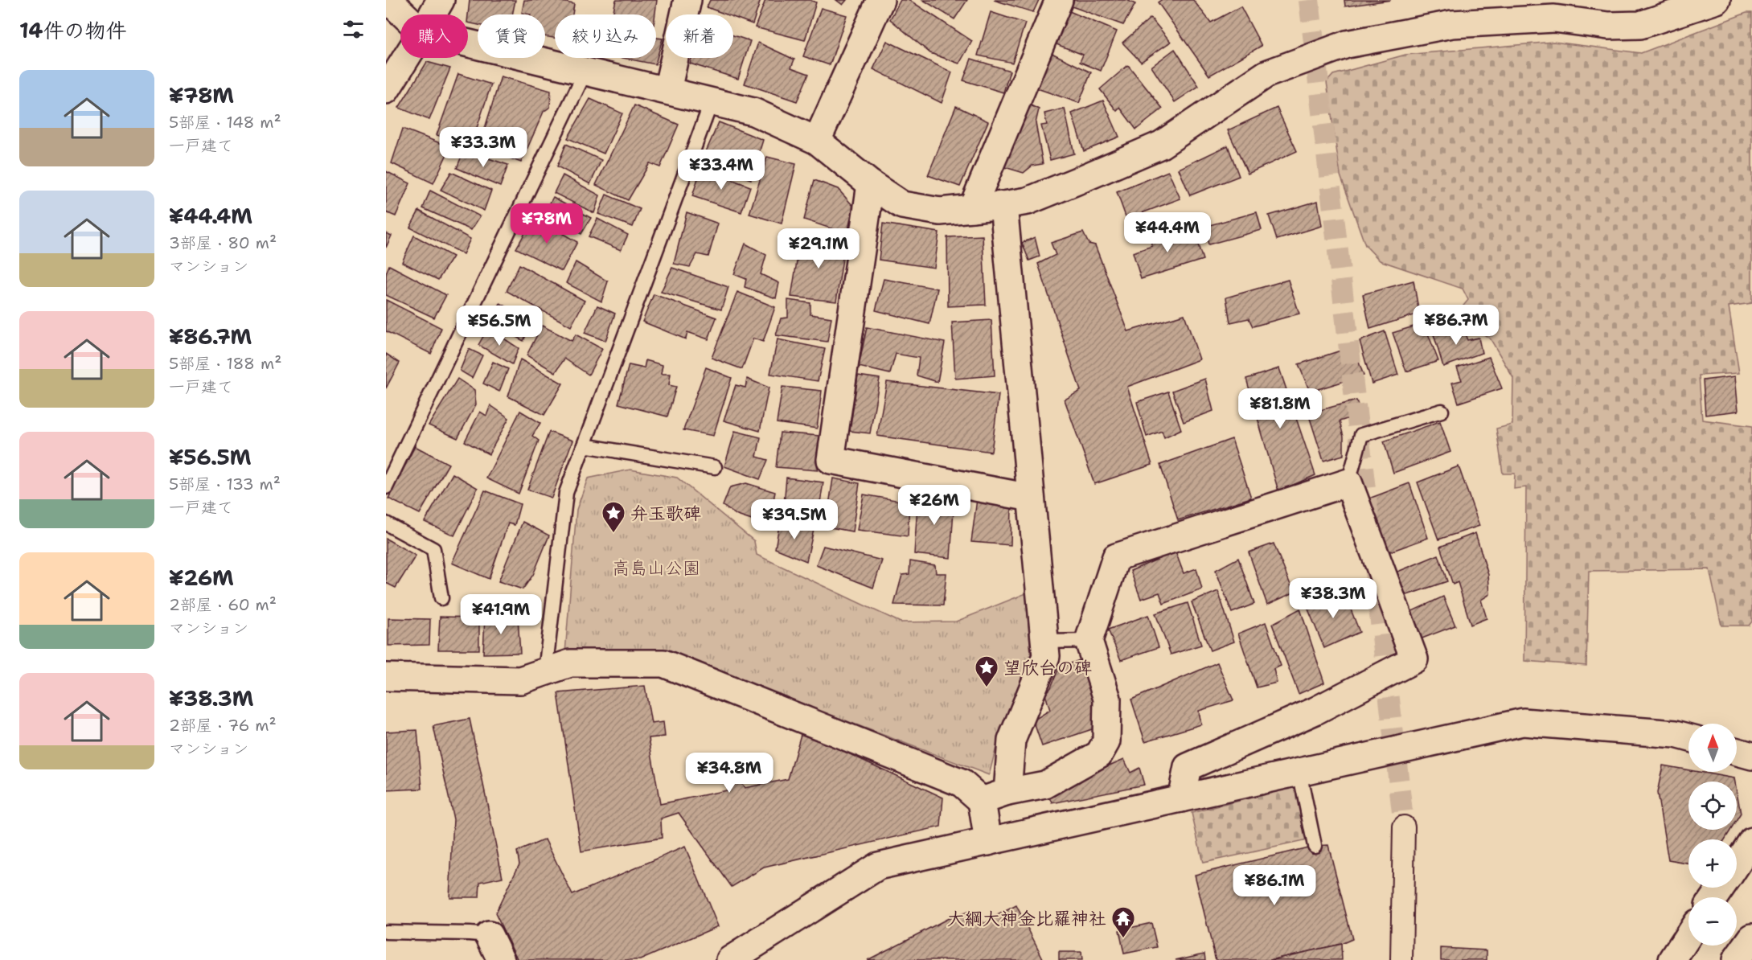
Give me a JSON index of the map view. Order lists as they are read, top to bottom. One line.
{"parks":["高島山公園"],"places":{"place":["弁玉歌碑","望欣台の碑"],"temple":["大綱大神金比羅神社"]},"north":"top","page":{"heading":"14件の物件","chip":["購入","賃貸","絞り込み","新着"],"list":[{"name":"¥78M","note":"5部屋 · 148 m² · 一戸建て"},{"name":"¥44.4M","note":"3部屋 · 80 m² · マンション"},{"name":"¥86.7M","note":"5部屋 · 188 m² · 一戸建て"},{"name":"¥56.5M","note":"5部屋 · 133 m² · 一戸建て"},{"name":"¥26M","note":"2部屋 · 60 m² · マンション"},{"name":"¥38.3M","note":"2部屋 · 76 m² · マンション"}],"price":["¥33.3M","¥33.4M","¥78M","¥44.4M","¥29.1M","¥86.7M","¥56.5M","¥81.8M","¥26M","¥39.5M","¥38.3M","¥41.9M","¥34.8M","¥86.1M"],"map_buttons":["+","−"]}}
